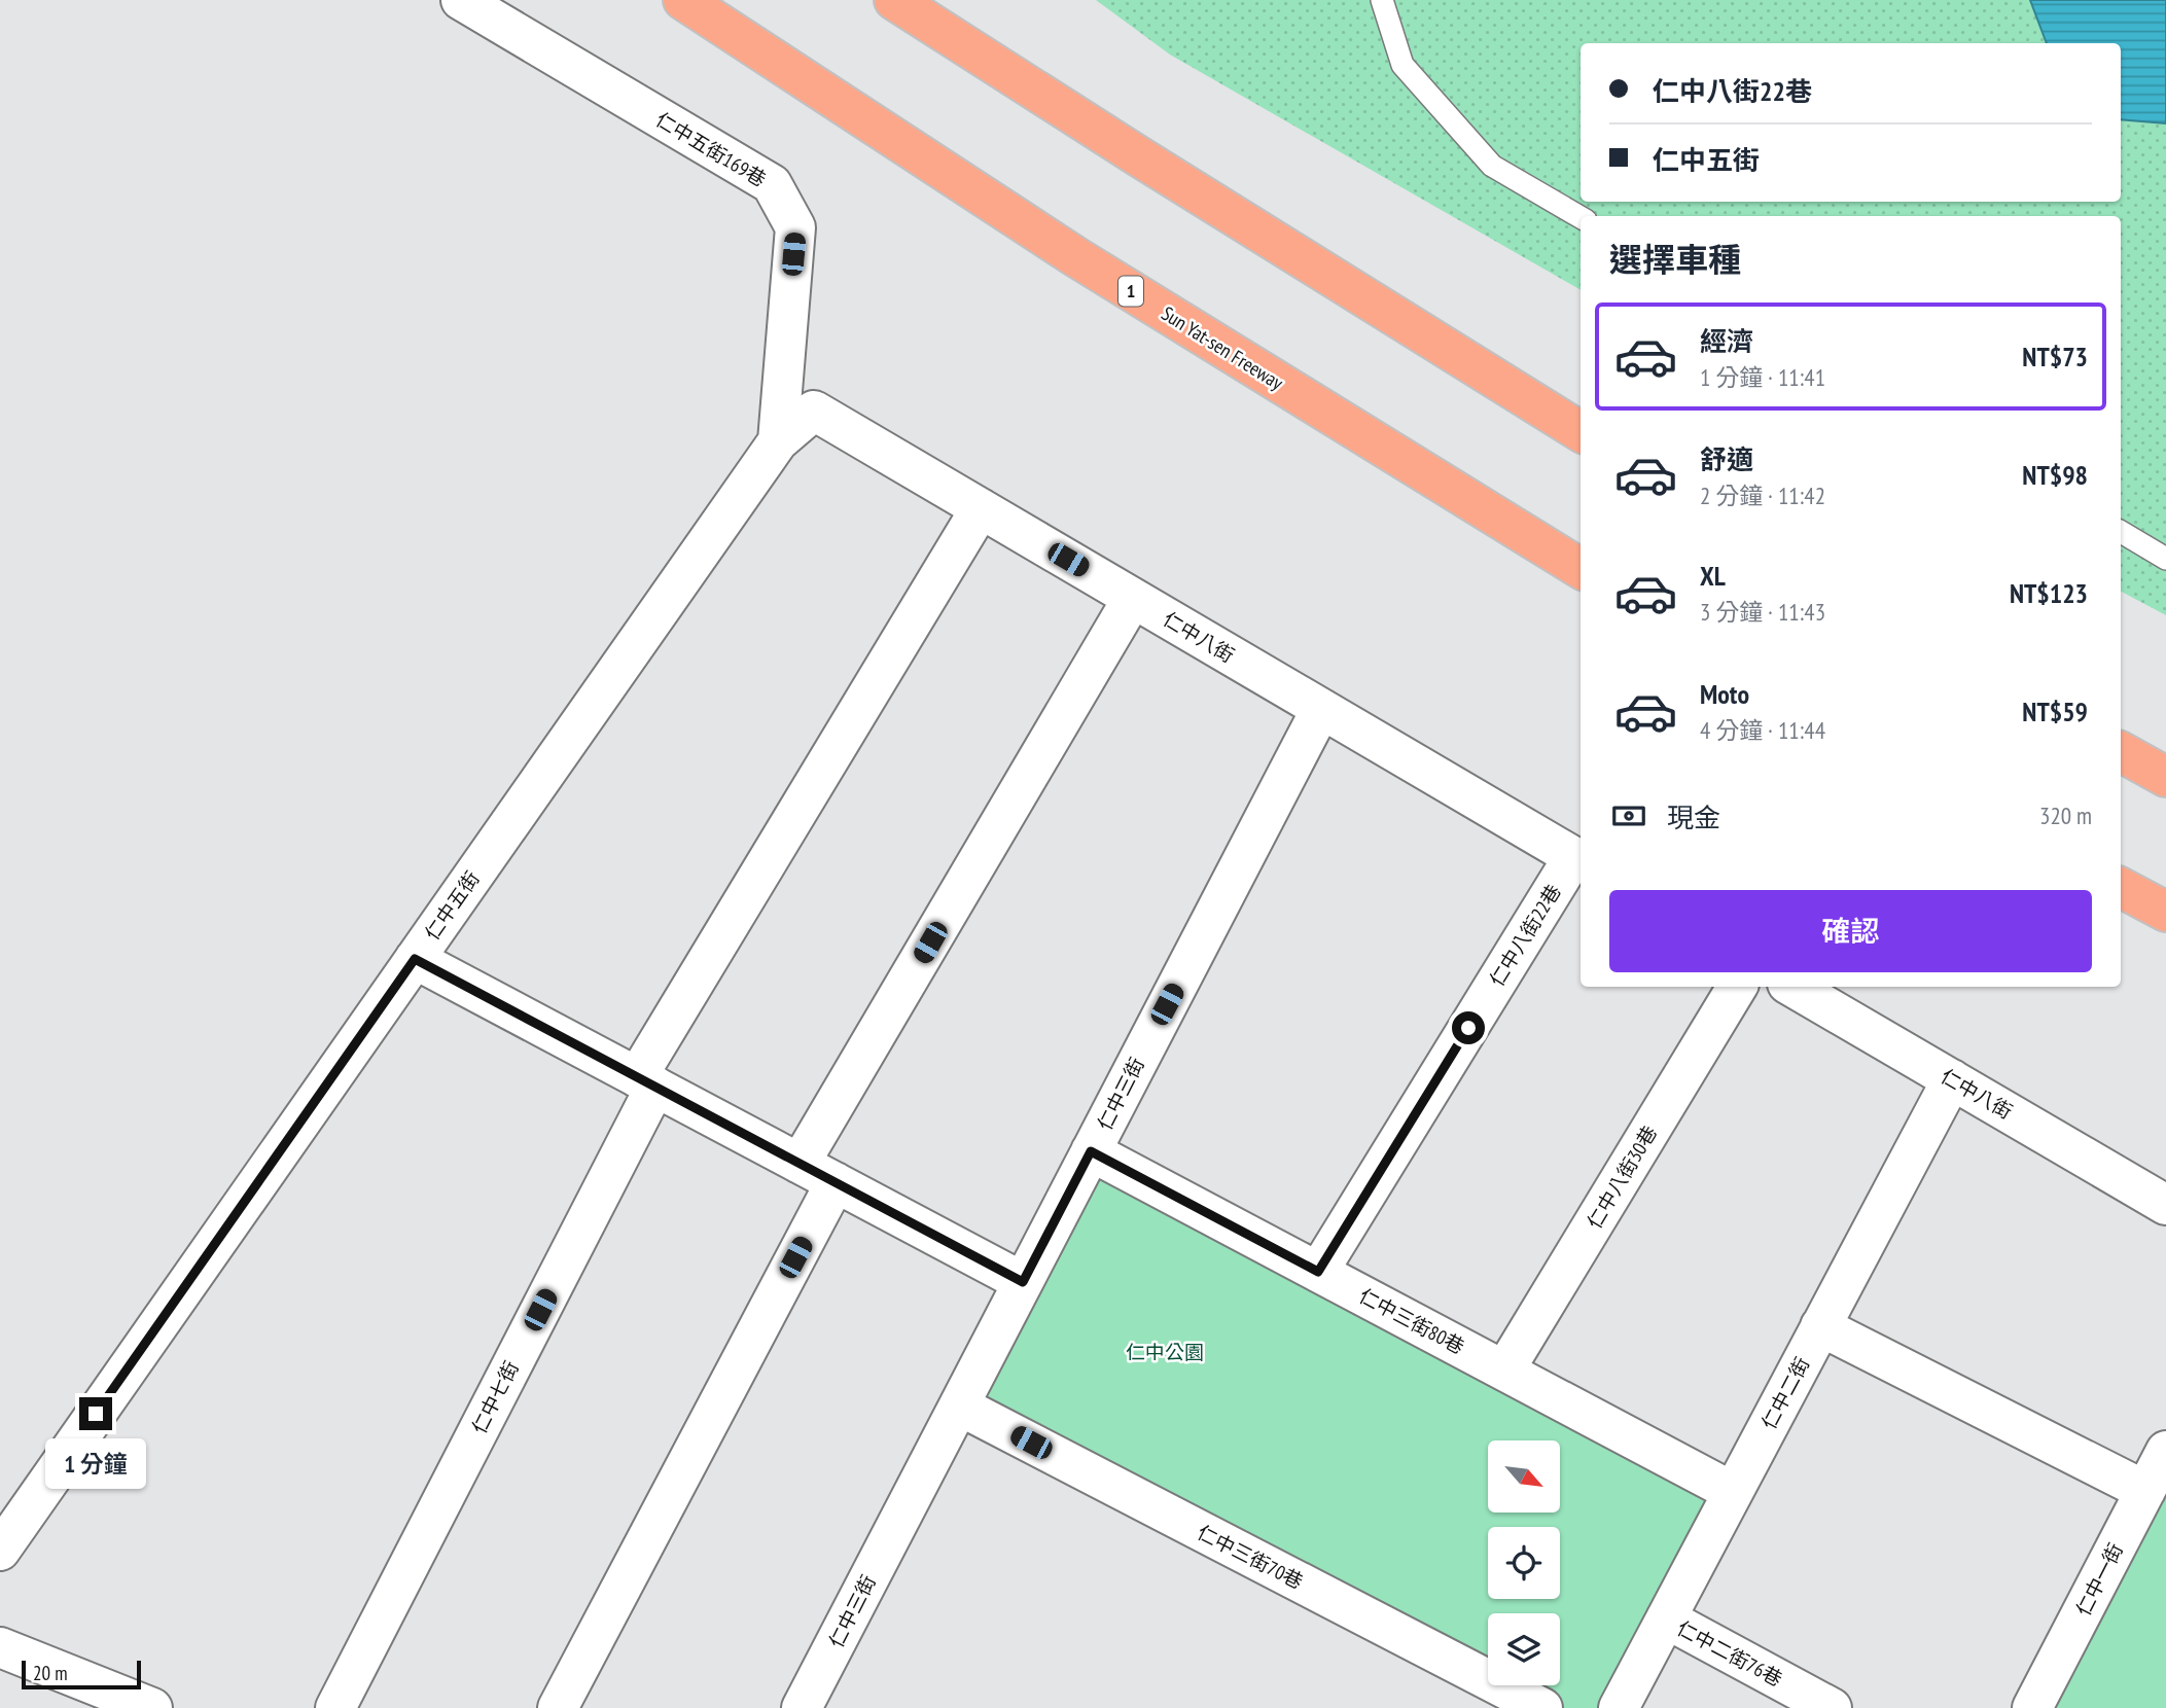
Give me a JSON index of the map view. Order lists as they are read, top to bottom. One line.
{"streets":{"highway":["1","Sun Yat-sen Freeway"],"street":["仁中五街169巷","仁中八街","仁中五街","仁中八街22巷","仁中三街","仁中八街30巷","仁中三街80巷","仁中二街","仁中七街","仁中三街70巷","仁中一街","仁中二街76巷"]},"crossings":[["仁中五街169巷","仁中五街"],["仁中八街","仁中五街"],["仁中八街","仁中八街22巷"],["仁中八街","仁中三街"],["仁中八街","仁中二街"],["仁中八街","仁中七街"],["仁中八街22巷","仁中三街80巷"],["仁中三街","仁中三街80巷"],["仁中三街","仁中三街70巷"],["仁中八街30巷","仁中三街80巷"],["仁中三街80巷","仁中二街"],["仁中二街","仁中二街76巷"]],"parks":["仁中公園"],"scale_bar":"20 m","north":"bottom right","page":{"banner":["仁中八街22巷","仁中五街"],"heading":"選擇車種","list":[{"name":"經濟","note":"1 分鐘 · 11:41","value":"NT$73"},{"name":"舒適","note":"2 分鐘 · 11:42","value":"NT$98"},{"name":"XL","note":"3 分鐘 · 11:43","value":"NT$123"},{"name":"Moto","note":"4 分鐘 · 11:44","value":"NT$59"}],"pay":["現金","320 m"],"buttons":"確認","bubble":"1 分鐘","scale":"20 m"}}
